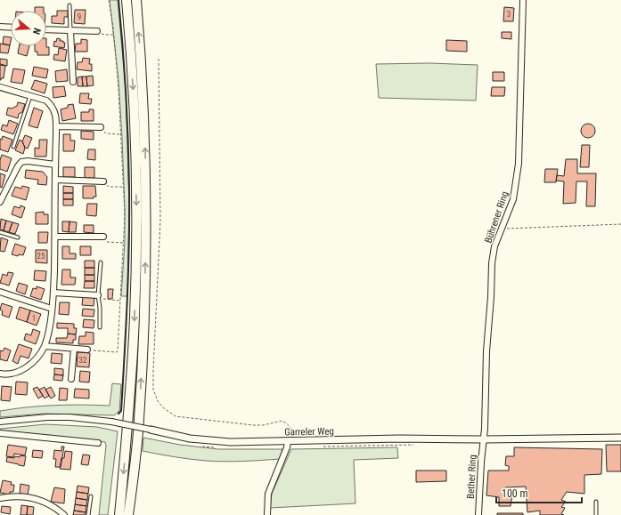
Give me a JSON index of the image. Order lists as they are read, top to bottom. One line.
{"streets":{"street":["Bührener Ring","Garreler Weg","Bether Ring"]},"crossings":[["Bührener Ring","Garreler Weg"],["Bührener Ring","Bether Ring"],["Garreler Weg","Bether Ring"]],"house_numbers":["3","9","25","1","32"],"scale_bar":"100 m","north":"right"}
